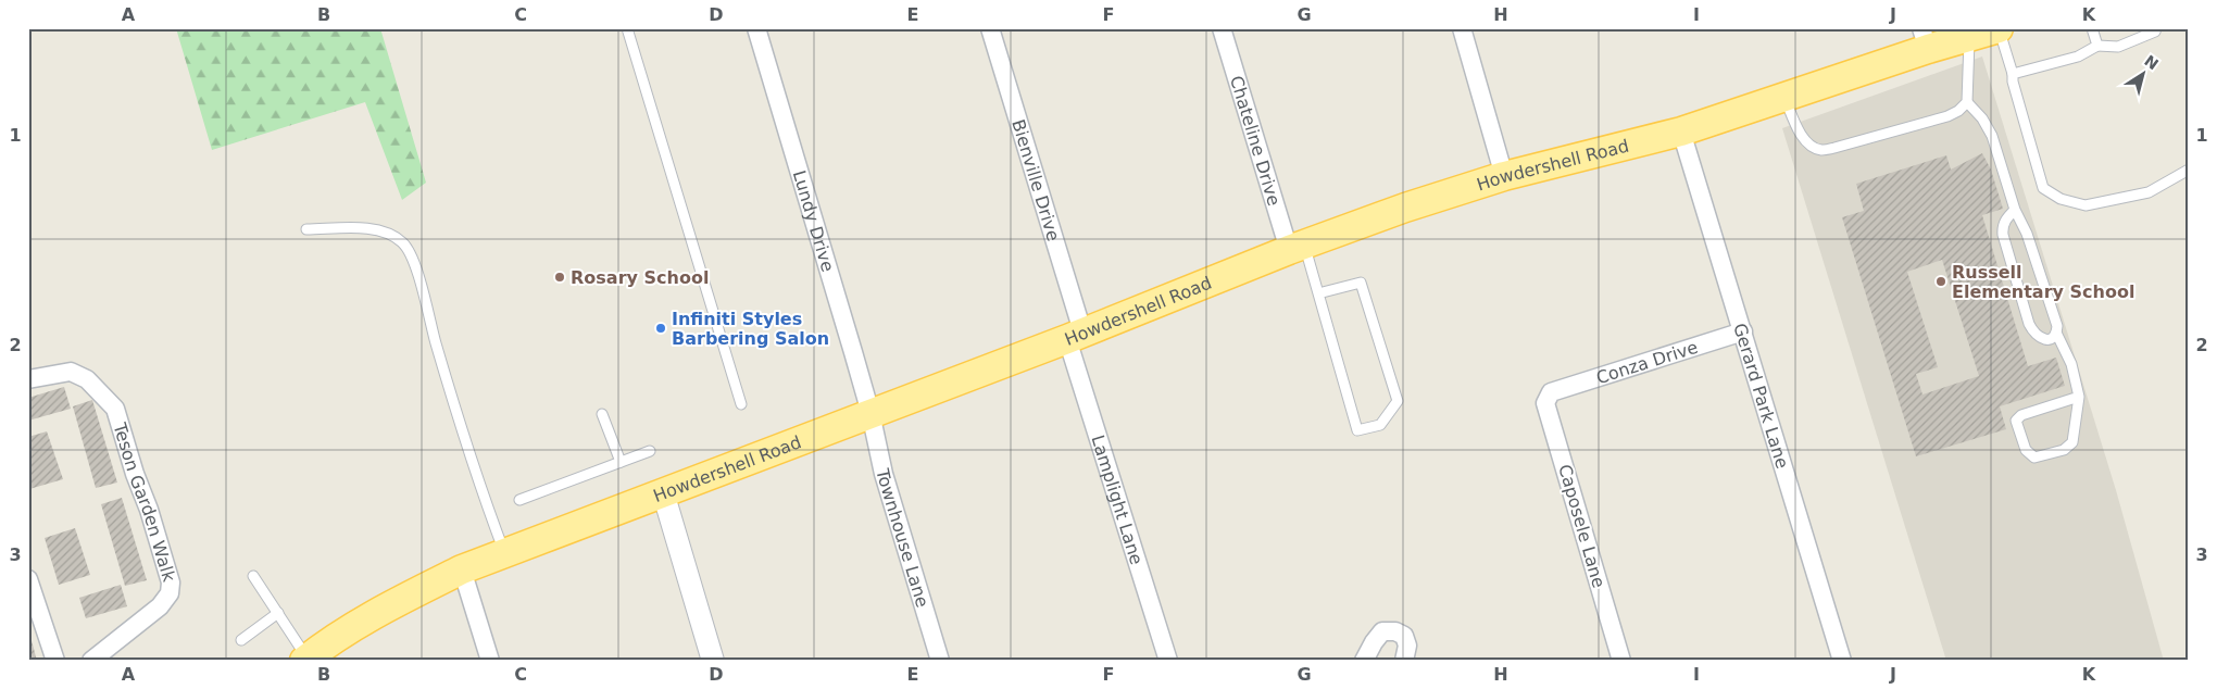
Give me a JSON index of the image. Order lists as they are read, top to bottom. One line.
{"streets":{"main road":["Howdershell Road"],"street":["Chateline Drive","Bienville Drive","Lundy Drive","Conza Drive","Gerard Park Lane","Lamplight Lane","Teson Garden Walk","Caposele Lane","Townhouse Lane"]},"crossings":[["Chateline Drive","Howdershell Road"],["Howdershell Road","Bienville Drive"],["Howdershell Road","Lundy Drive"],["Howdershell Road","Gerard Park Lane"],["Howdershell Road","Lamplight Lane"],["Howdershell Road","Townhouse Lane"],["Bienville Drive","Lamplight Lane"],["Lundy Drive","Townhouse Lane"],["Conza Drive","Gerard Park Lane"],["Conza Drive","Caposele Lane"]],"places":["Rosary School","Russell Elementary School","Infiniti Styles Barbering Salon"],"north":"top right","grid":{"columns":["A","B","C","D","E","F","G","H","I","J","K"],"rows":["1","2","3"]}}
